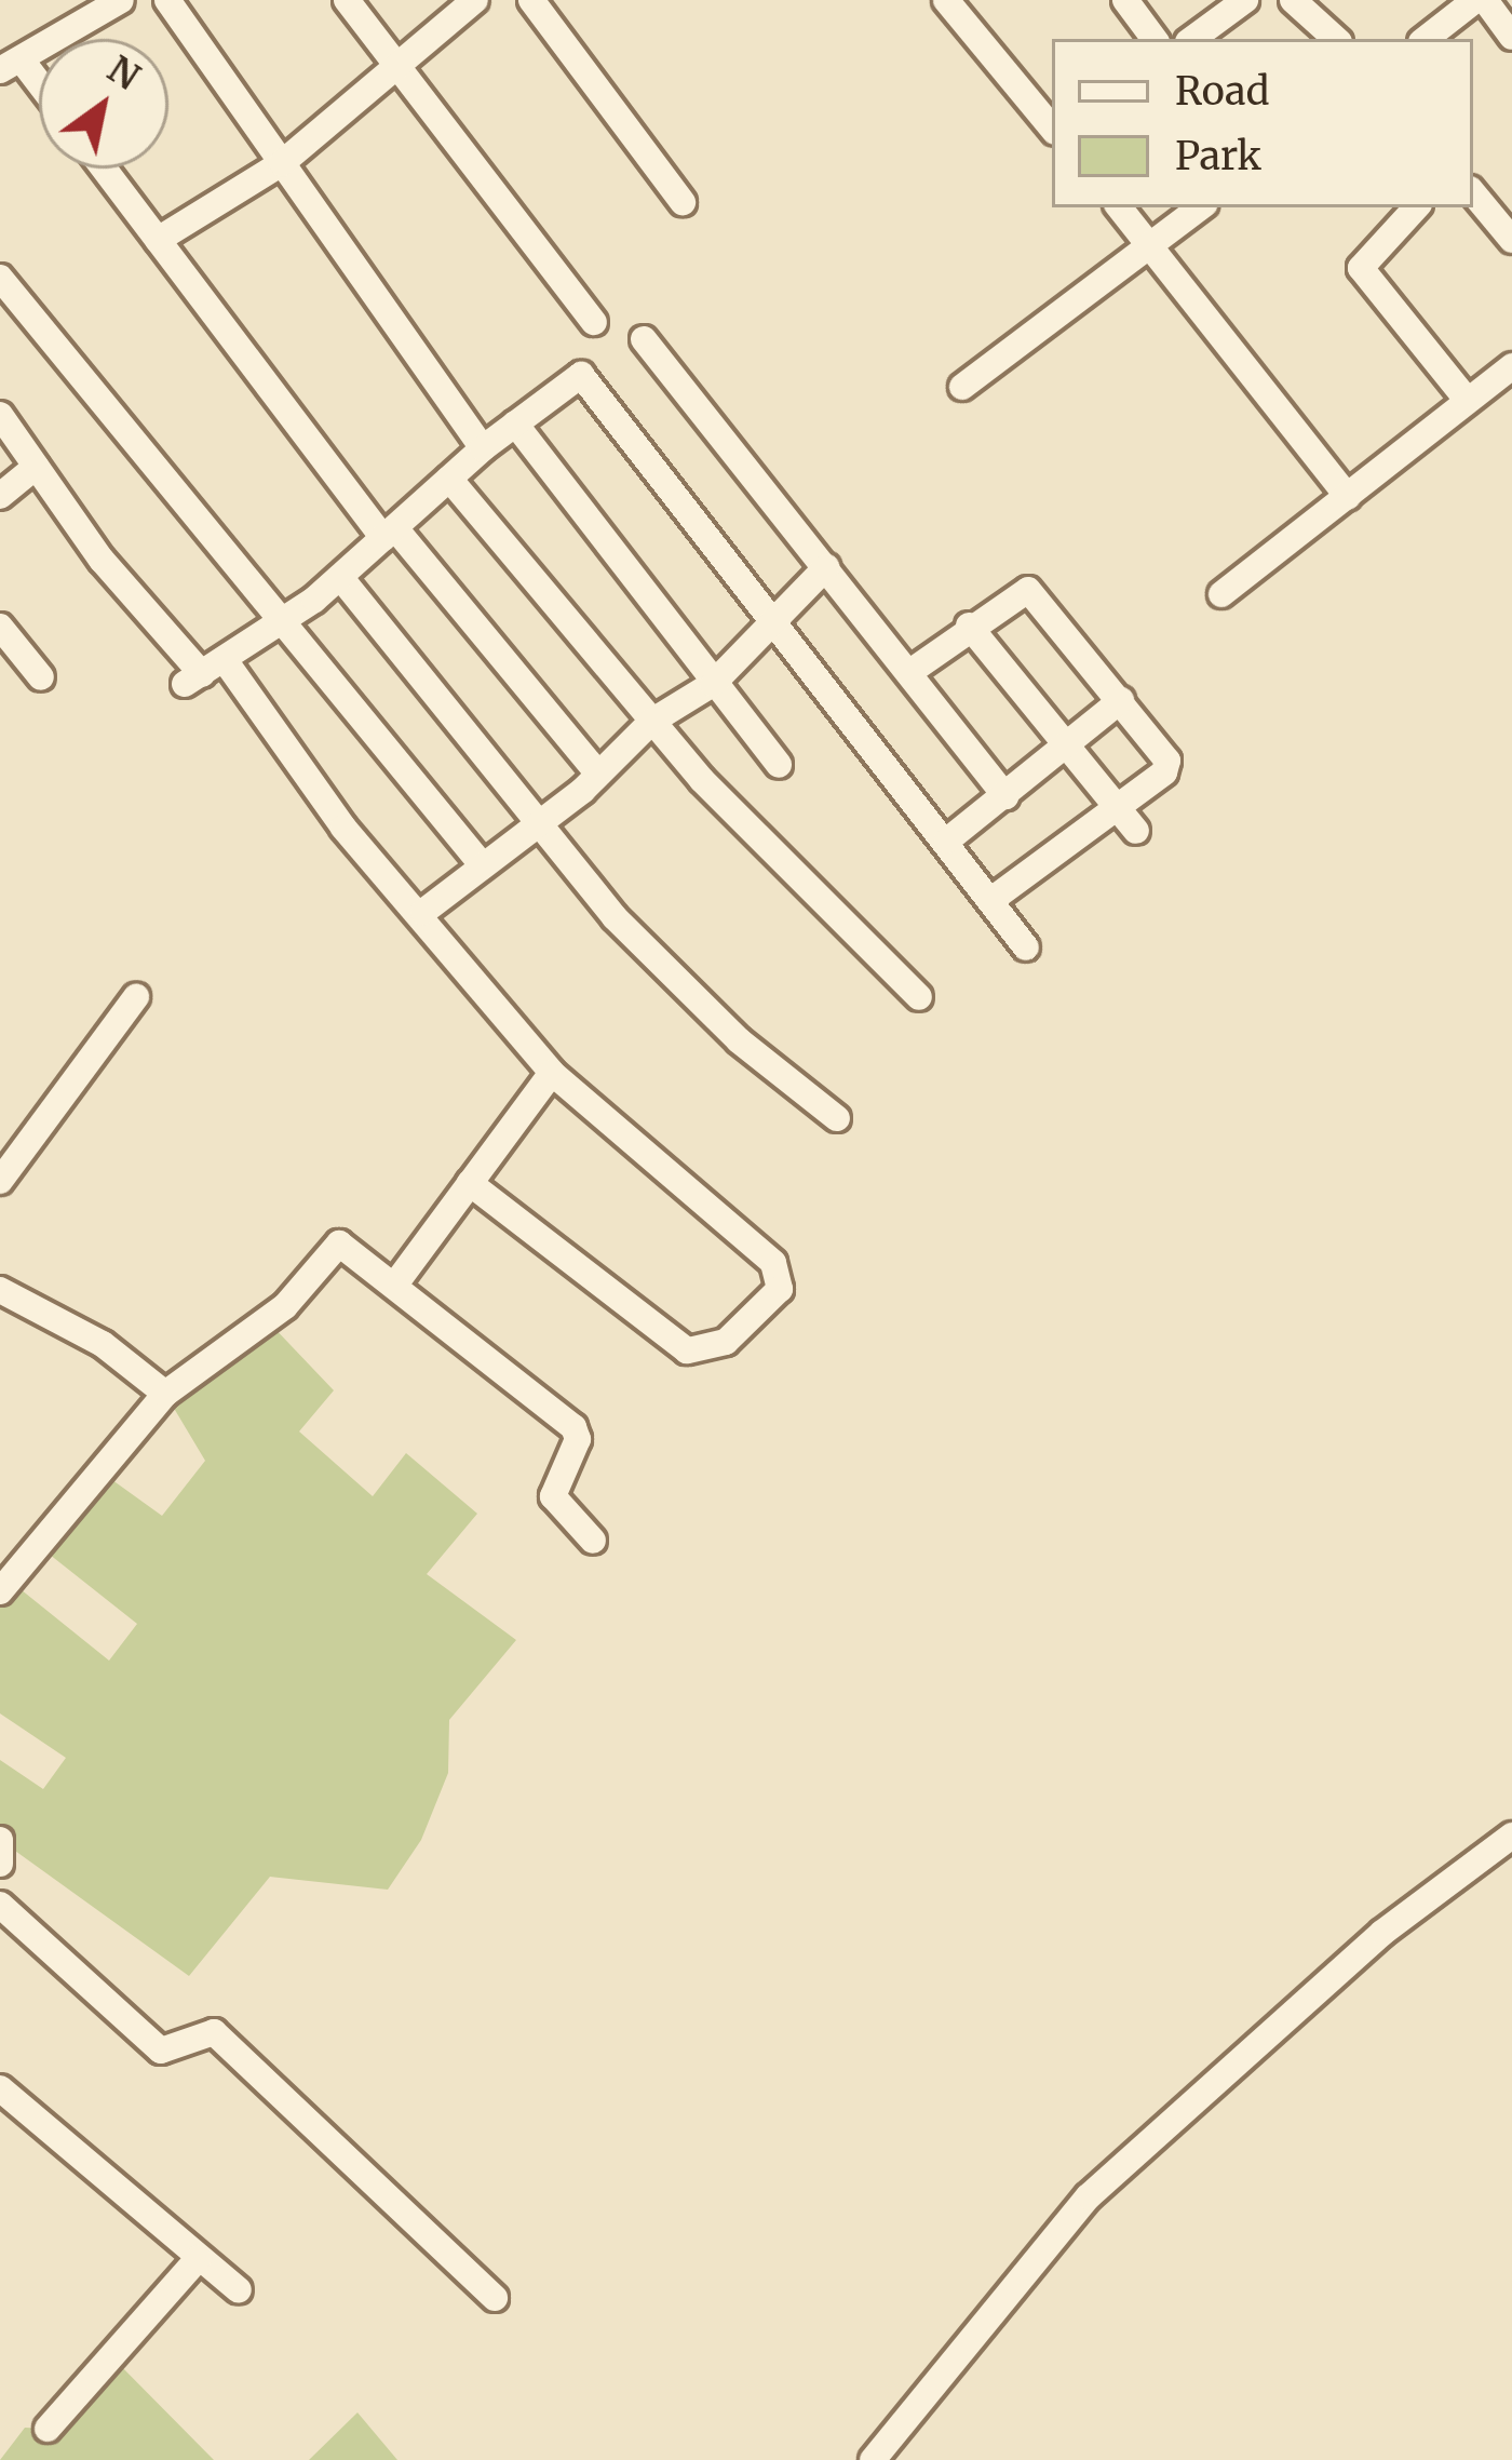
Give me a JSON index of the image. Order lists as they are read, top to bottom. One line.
{"legend":["Road","Park"],"north":"top right"}
